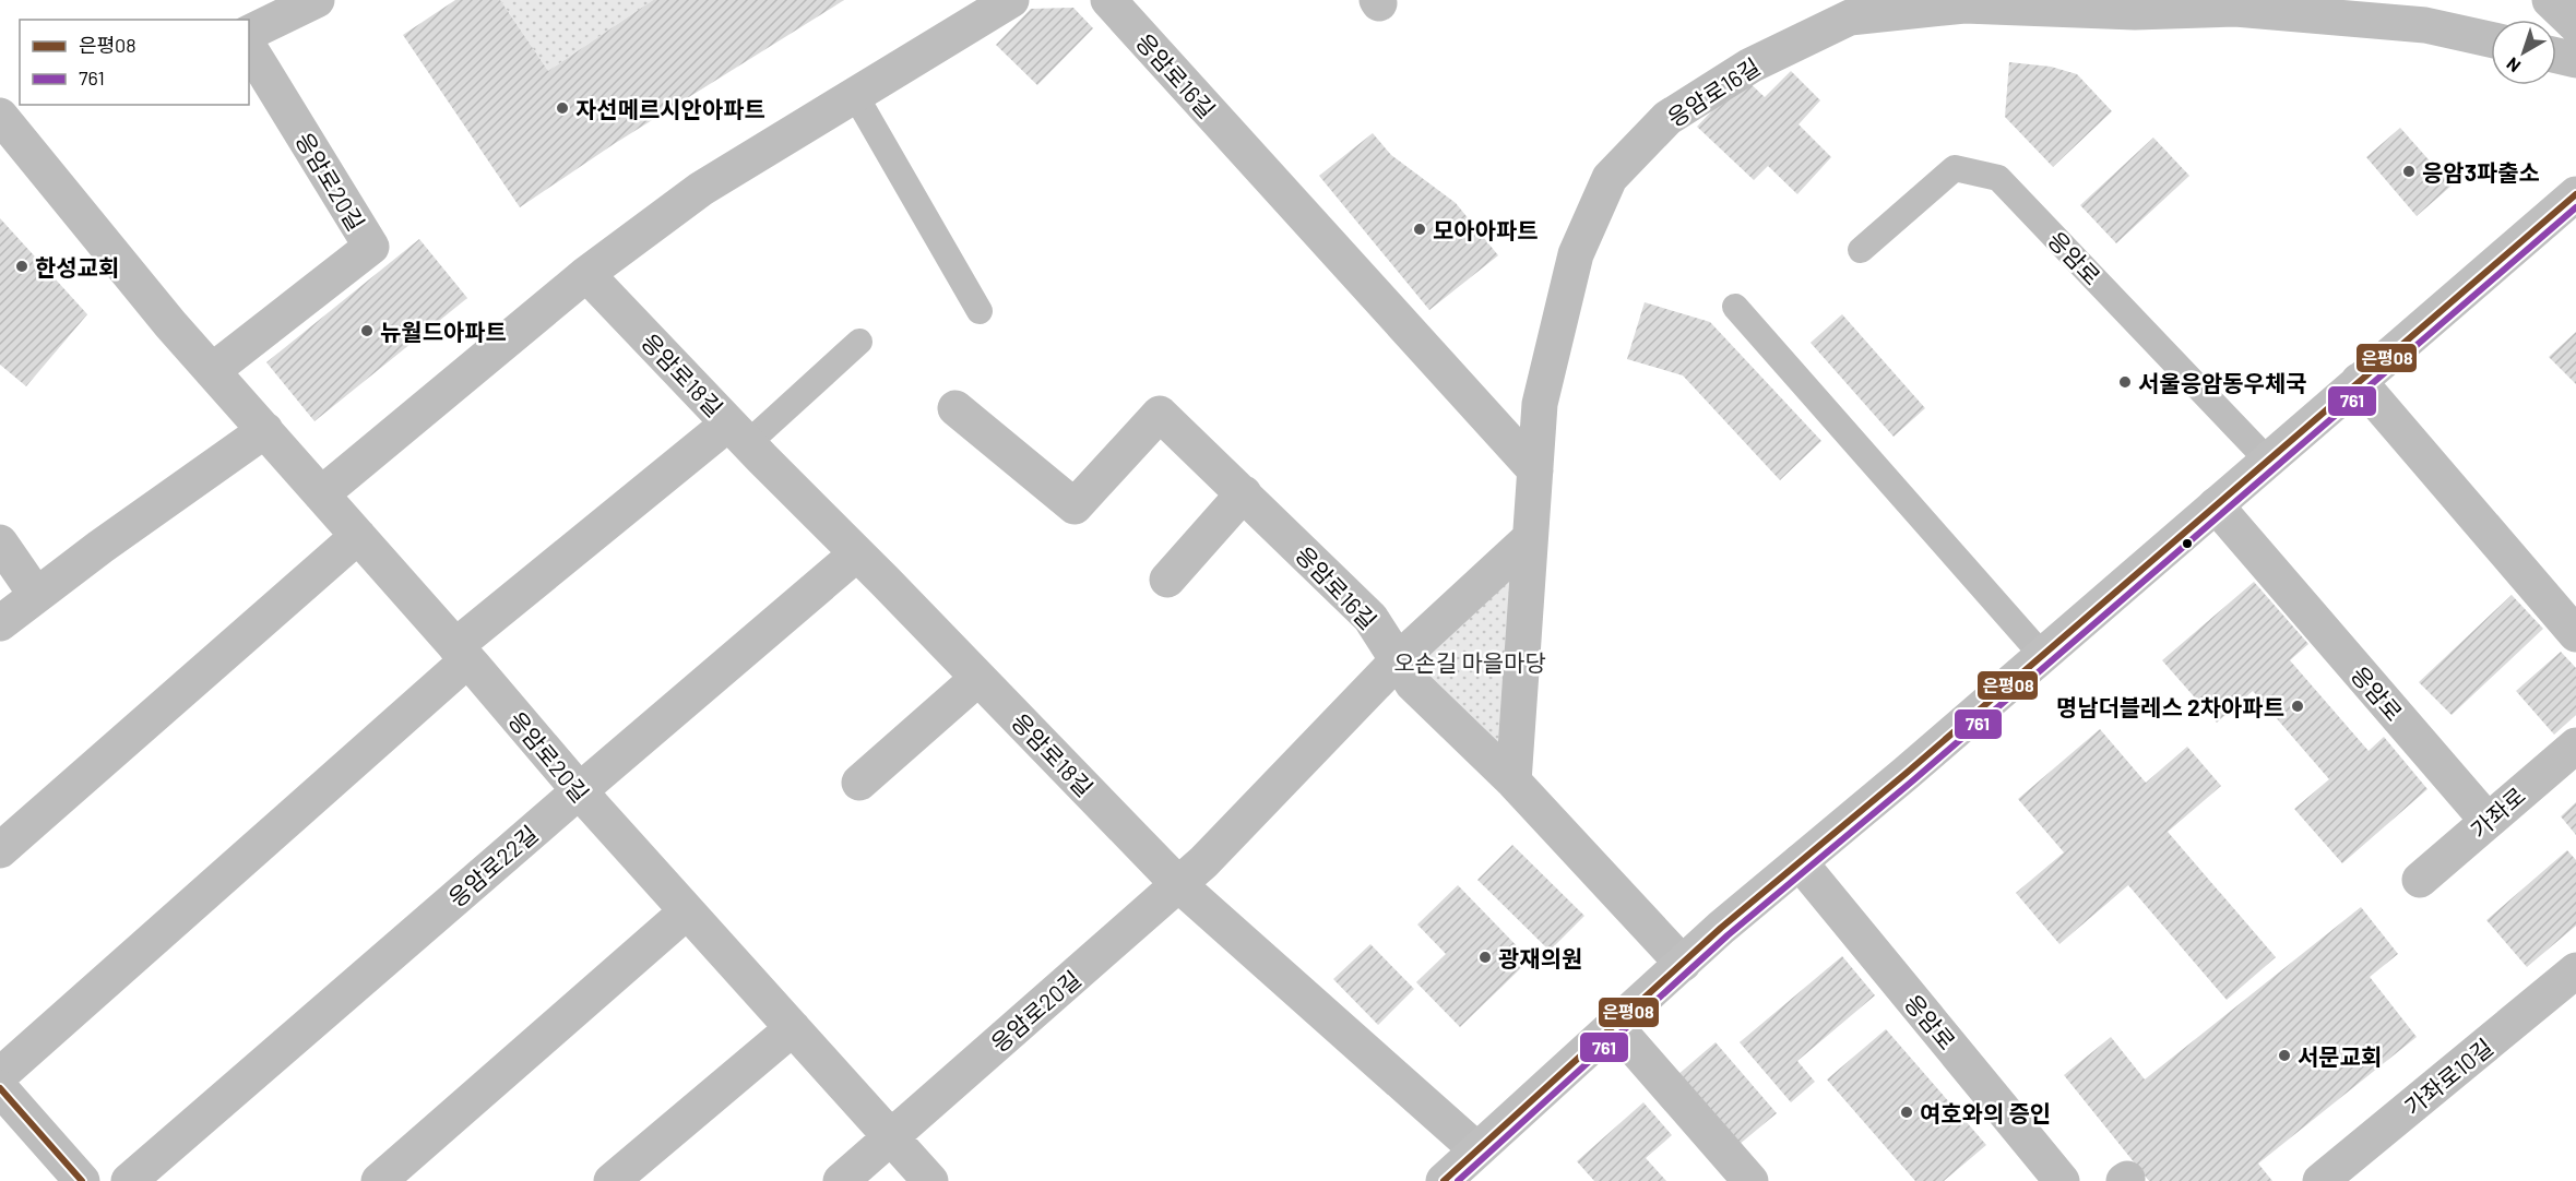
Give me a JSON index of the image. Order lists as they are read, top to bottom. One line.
{"streets":{"street":["응암로16길","응암로20길","응암로","응암로18길","가좌로","응암로22길","가좌로10길"]},"crossings":[["응암로20길","응암로18길"],["응암로20길","응암로22길"],["응암로","가좌로"],["응암로18길","응암로22길"]],"parks":["오손길 마을마당"],"places":["자선메르시안아파트","응암3파출소","모아아파트","한성교회","뉴월드아파트","서울응암동우체국","명남더블레스 2차아파트","광재의원","서문교회","여호와의 증인"],"lines":["transit line 은평08","transit line 761"],"legend":["은평08","761"],"north":"bottom left"}
